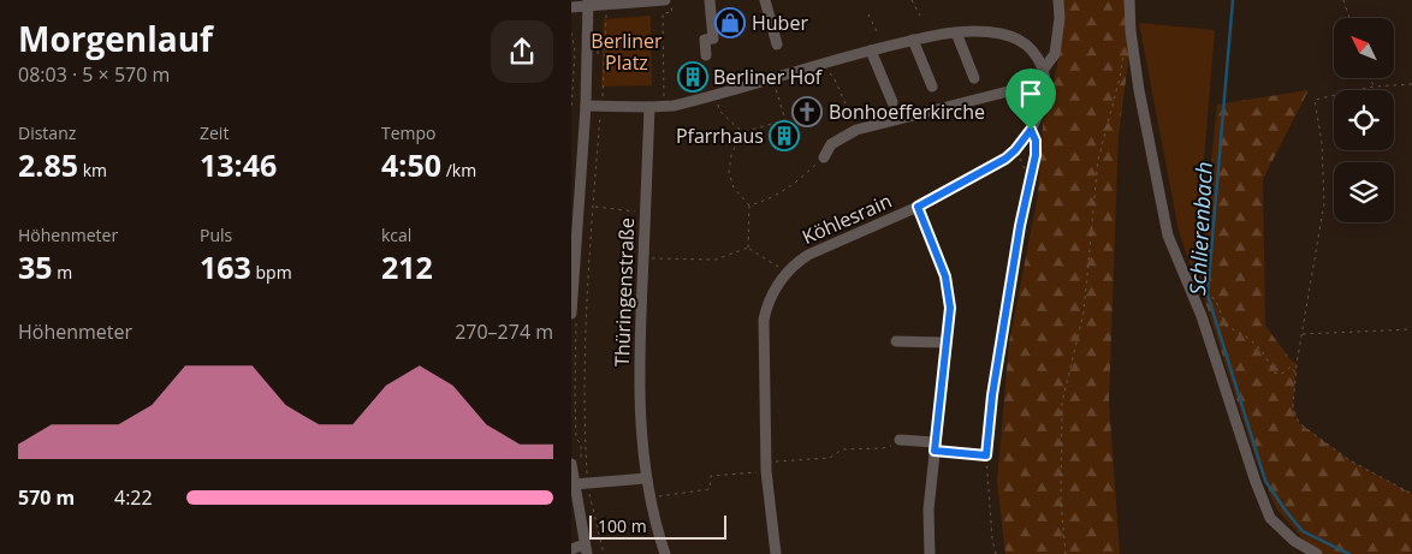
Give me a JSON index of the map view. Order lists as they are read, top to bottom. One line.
{"streets":{"street":["Köhlesrain","Thüringenstraße"]},"water":["Schlierenbach"],"parks":["Berliner Platz"],"places":{"shop":["Huber"],"building":["Berliner Hof","Pfarrhaus"],"church":["Bonhoefferkirche"]},"scale_bar":"100 m","north":"top left","page":{"heading":["Morgenlauf","08:03 · 5 × 570 m"],"stats":[["Distanz","2.85 km"],["Zeit","13:46"],["Tempo","4:50 /km"],["Höhenmeter","35 m"],["Puls","163 bpm"],["kcal","212"]],"chart":["Höhenmeter","270–274 m"],"list":[{"name":"570 m","note":"4:22"}],"scale":"100 m"}}
